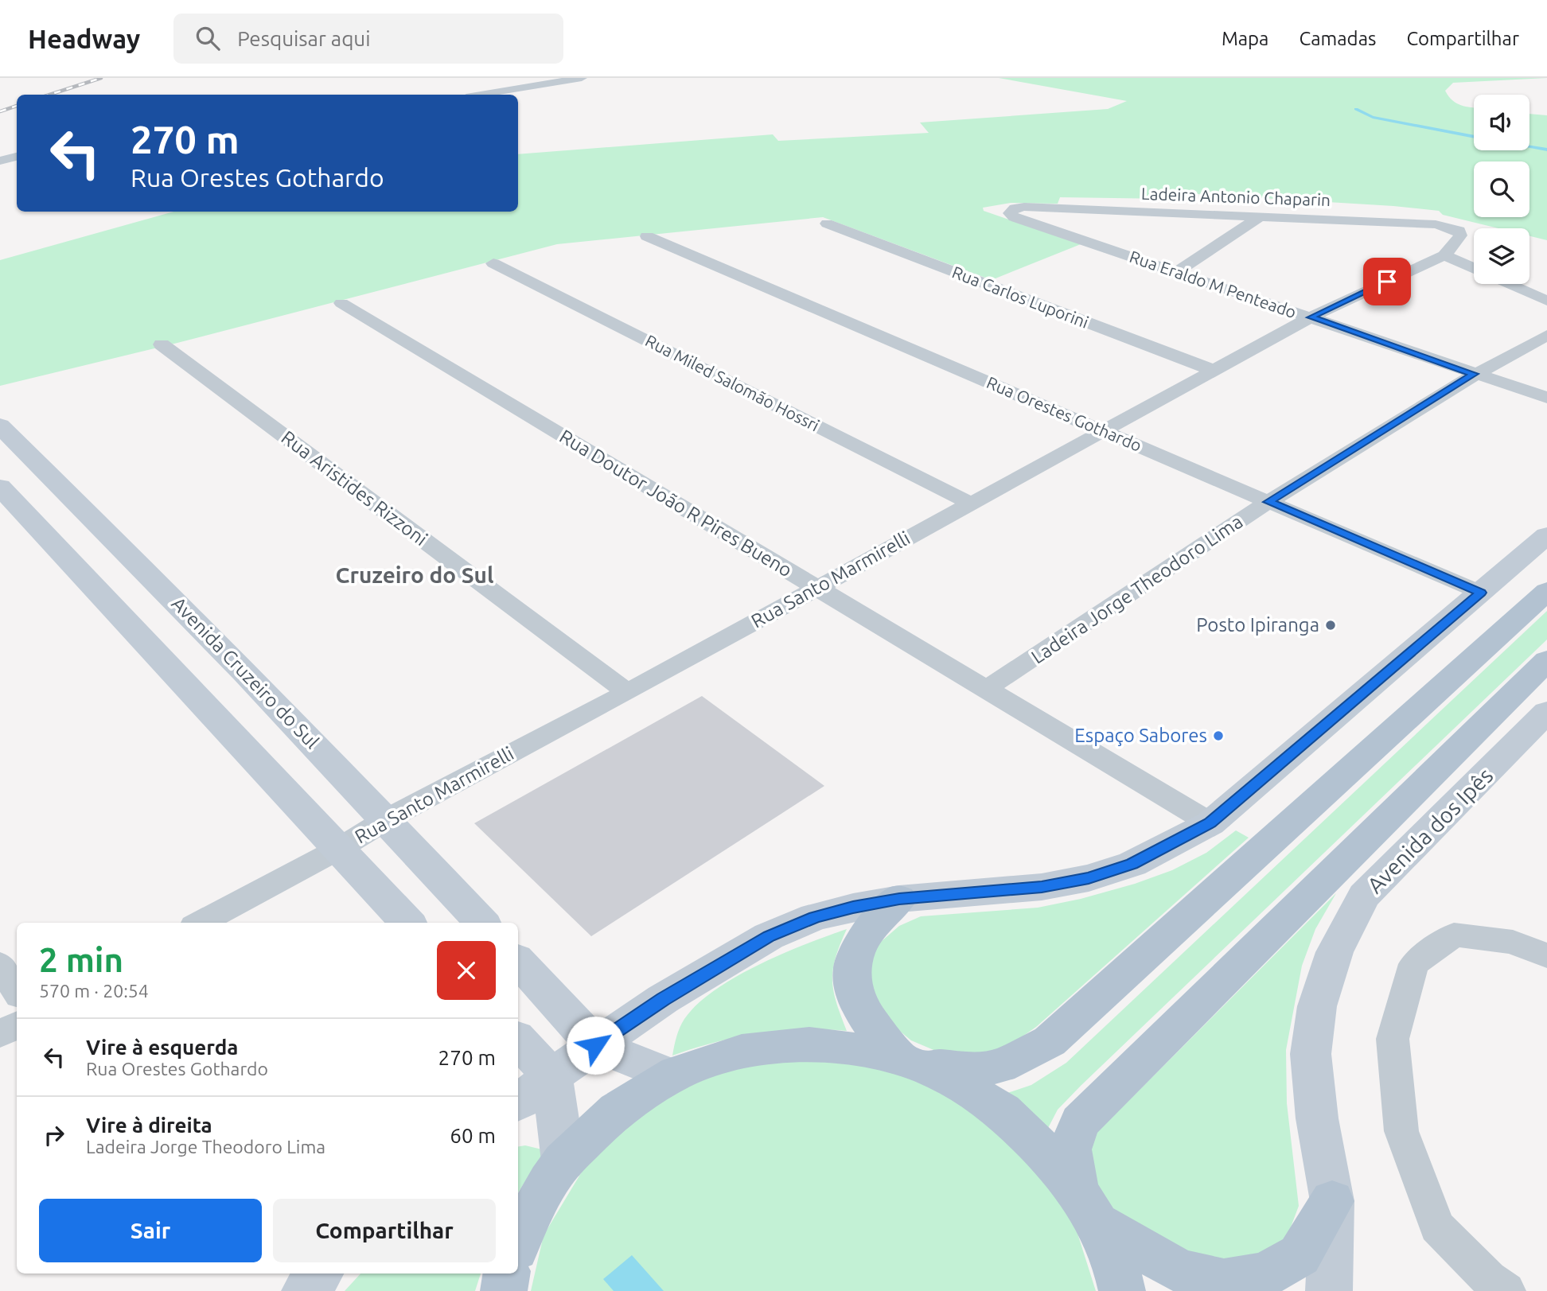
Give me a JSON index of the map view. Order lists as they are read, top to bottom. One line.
{"streets":{"street":["Ladeira Antonio Chaparin","Rua Eraldo M Penteado","Rua Carlos Luporini","Rua Miled Salomão Hossri","Rua Orestes Gothardo","Rua Aristides Rizzoni","Rua Doutor João R Pires Bueno","Rua Santo Marmirelli","Ladeira Jorge Theodoro Lima","Avenida Cruzeiro do Sul","Avenida dos Ipês"]},"crossings":[["Ladeira Antonio Chaparin","Rua Eraldo M Penteado"],["Ladeira Antonio Chaparin","Rua Santo Marmirelli"],["Rua Eraldo M Penteado","Rua Santo Marmirelli"],["Rua Eraldo M Penteado","Ladeira Jorge Theodoro Lima"],["Rua Carlos Luporini","Rua Santo Marmirelli"],["Rua Miled Salomão Hossri","Rua Santo Marmirelli"],["Rua Orestes Gothardo","Rua Santo Marmirelli"],["Rua Orestes Gothardo","Ladeira Jorge Theodoro Lima"],["Rua Aristides Rizzoni","Rua Santo Marmirelli"],["Rua Doutor João R Pires Bueno","Rua Santo Marmirelli"],["Rua Doutor João R Pires Bueno","Ladeira Jorge Theodoro Lima"],["Rua Santo Marmirelli","Avenida Cruzeiro do Sul"]],"districts":["Cruzeiro do Sul"],"places":["Posto Ipiranga","Espaço Sabores"],"page":{"header":"Headway","search":"Pesquisar aqui","nav":["Mapa","Camadas","Compartilhar"],"turn":["270 m","Rua Orestes Gothardo"],"heading":["2 min","570 m · 20:54"],"list":[{"name":"Vire à esquerda","note":"Rua Orestes Gothardo","value":"270 m"},{"name":"Vire à direita","note":"Ladeira Jorge Theodoro Lima","value":"60 m"}],"buttons":["Sair","Compartilhar"]}}
